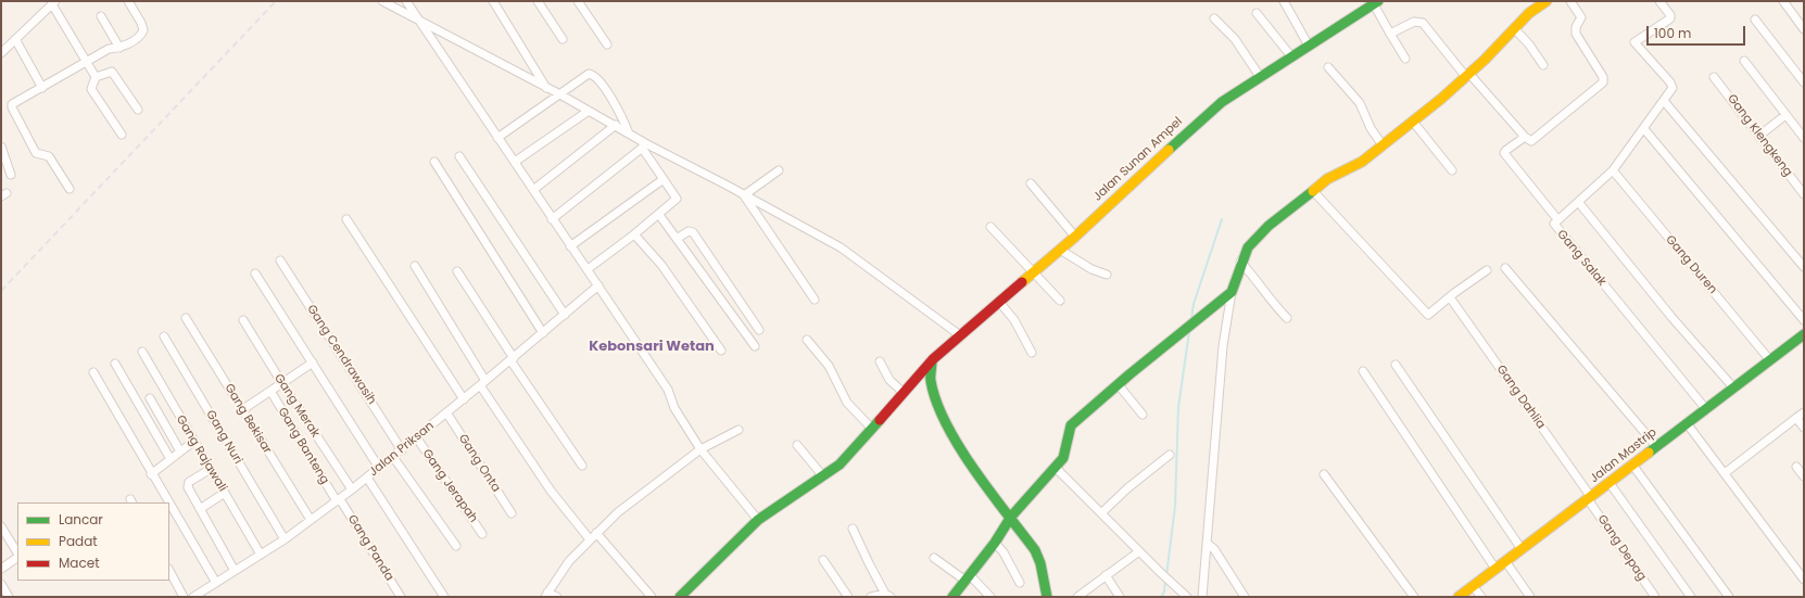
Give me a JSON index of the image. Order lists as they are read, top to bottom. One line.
{"streets":{"main road":["Jalan Sunan Ampel","Jalan Mastrip"],"street":["Gang Klengkeng","Gang Salak","Gang Duren","Gang Cendrawasih","Gang Dahlia","Gang Merak","Gang Bekisar","Gang Nuri","Gang Banteng","Jalan Priksan","Gang Rajawali","Gang Onta","Gang Jerapah","Gang Panda","Gang Depag"]},"crossings":[["Gang Salak","Jalan Mastrip"],["Gang Duren","Jalan Mastrip"],["Gang Cendrawasih","Jalan Priksan"],["Gang Dahlia","Jalan Mastrip"],["Gang Dahlia","Gang Depag"],["Gang Merak","Jalan Priksan"],["Gang Bekisar","Jalan Priksan"],["Gang Nuri","Jalan Priksan"],["Gang Banteng","Jalan Priksan"],["Gang Banteng","Gang Panda"],["Jalan Priksan","Gang Rajawali"],["Jalan Priksan","Gang Onta"],["Jalan Priksan","Gang Jerapah"],["Jalan Priksan","Gang Panda"],["Jalan Mastrip","Gang Depag"]],"districts":["Kebonsari Wetan"],"legend":["Lancar","Padat","Macet"],"scale_bar":"100 m"}
